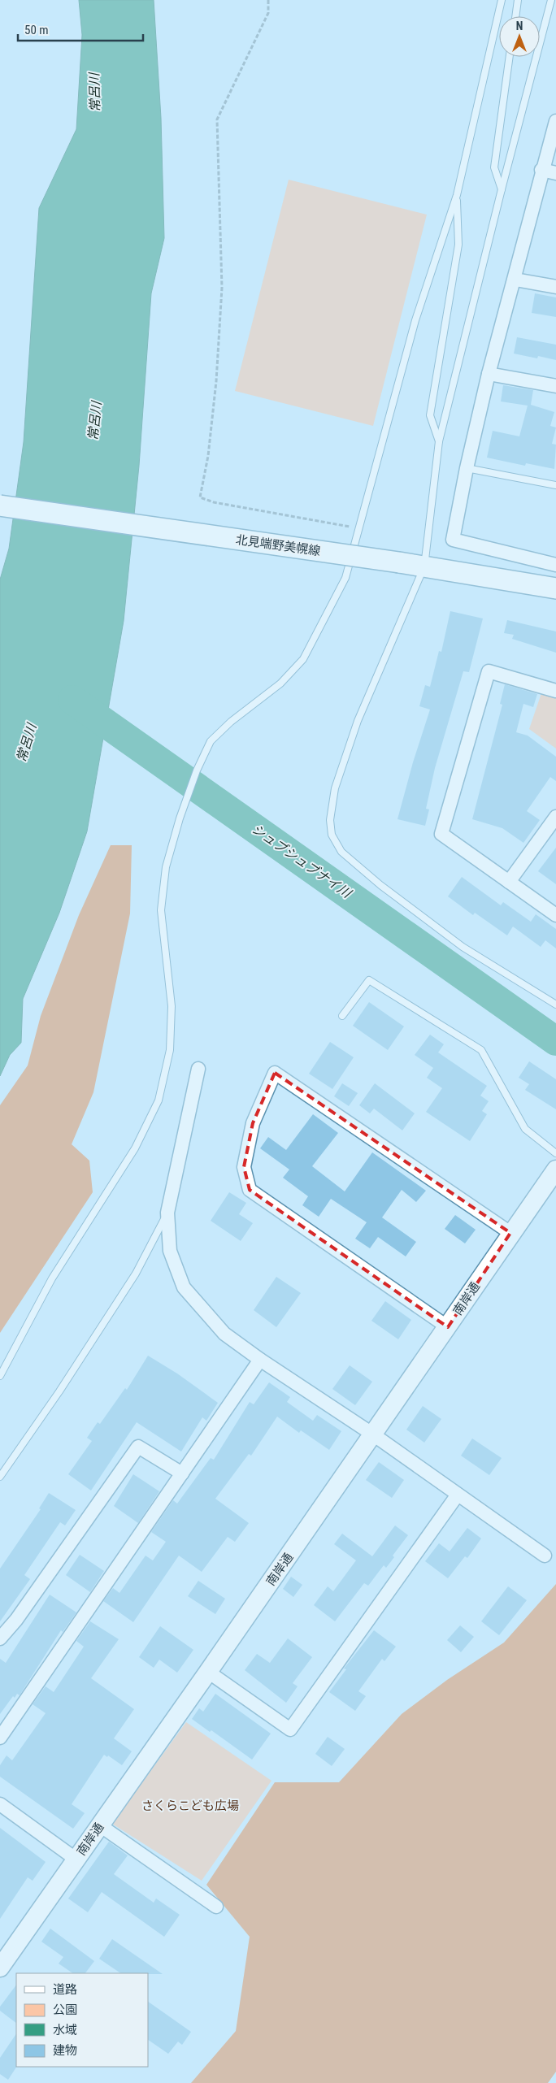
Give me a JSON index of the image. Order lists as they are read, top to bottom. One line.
{"streets":{"main road":["北見端野美幌線","南岸通"]},"water":["常呂川","シュブシュブナイ川"],"parks":["さくらこども広場"],"legend":["道路","公園","水域","建物"],"scale_bar":"50 m","north":"top"}
